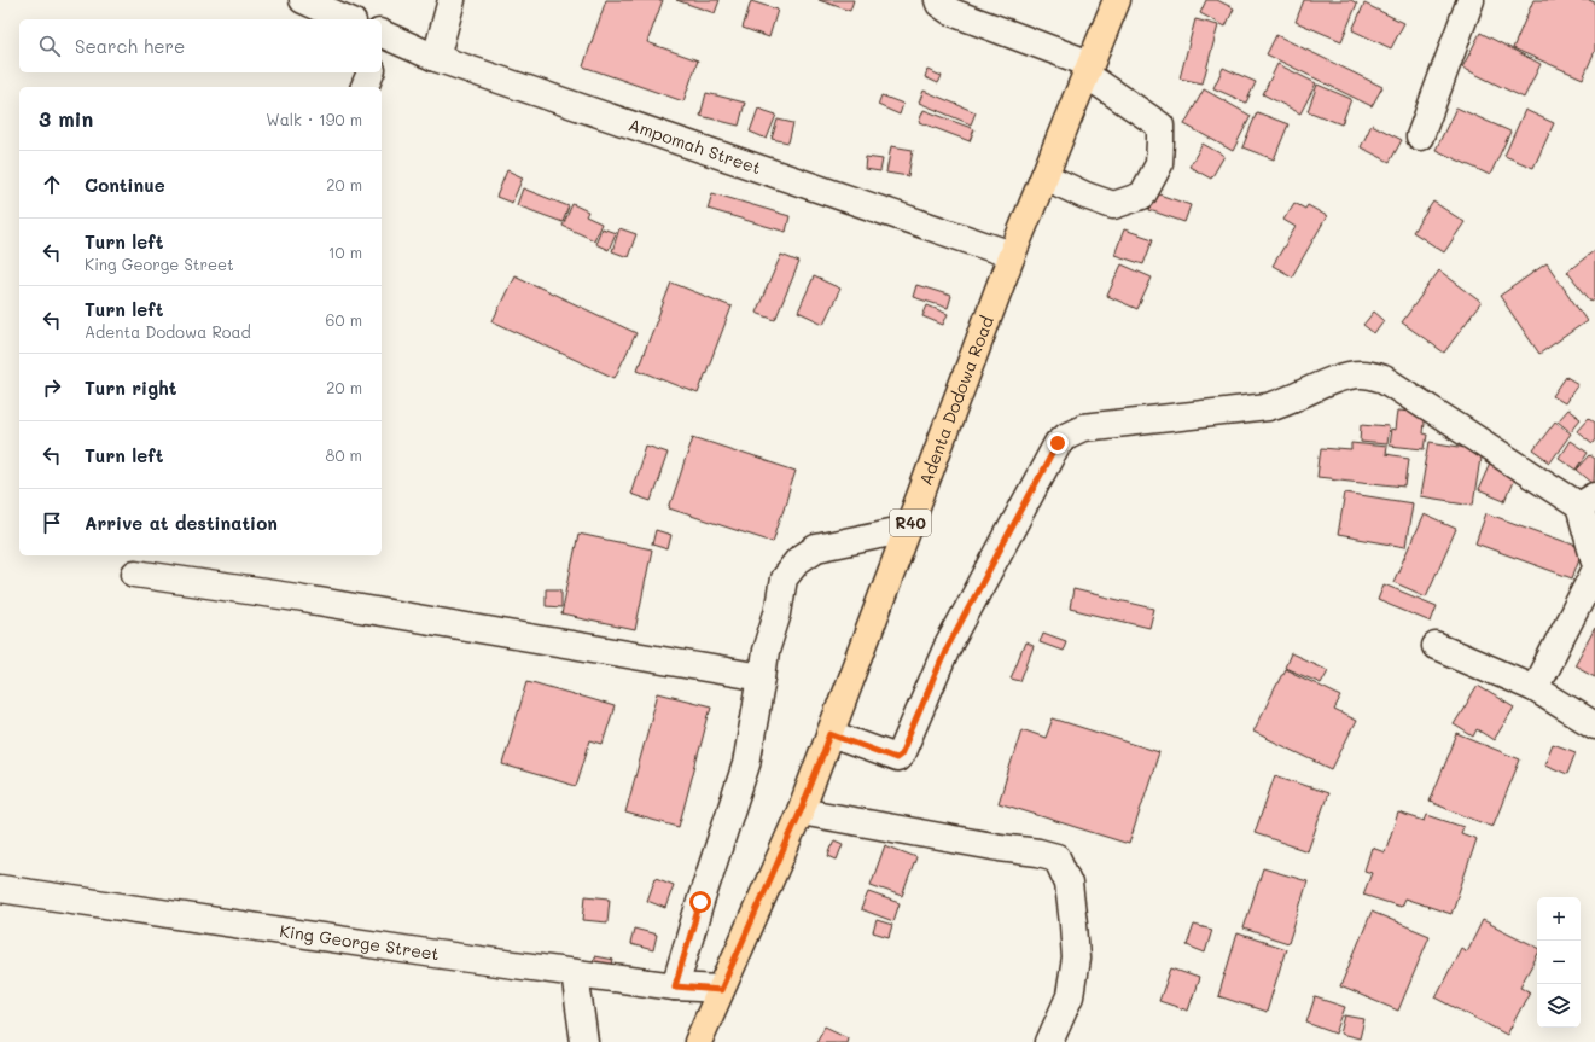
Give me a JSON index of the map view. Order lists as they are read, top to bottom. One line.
{"streets":{"main road":["Adenta Dodowa Road","R40"],"street":["Ampomah Street","King George Street"]},"crossings":[["Ampomah Street","Adenta Dodowa Road"],["Adenta Dodowa Road","King George Street"]],"page":{"search":"Search here","heading":["3 min","Walk · 190 m"],"list":[["Continue","20 m"],["Turn left","King George Street","10 m"],["Turn left","Adenta Dodowa Road","60 m"],["Turn right","20 m"],["Turn left","80 m"],"Arrive at destination"],"map_buttons":["+","−"]}}
